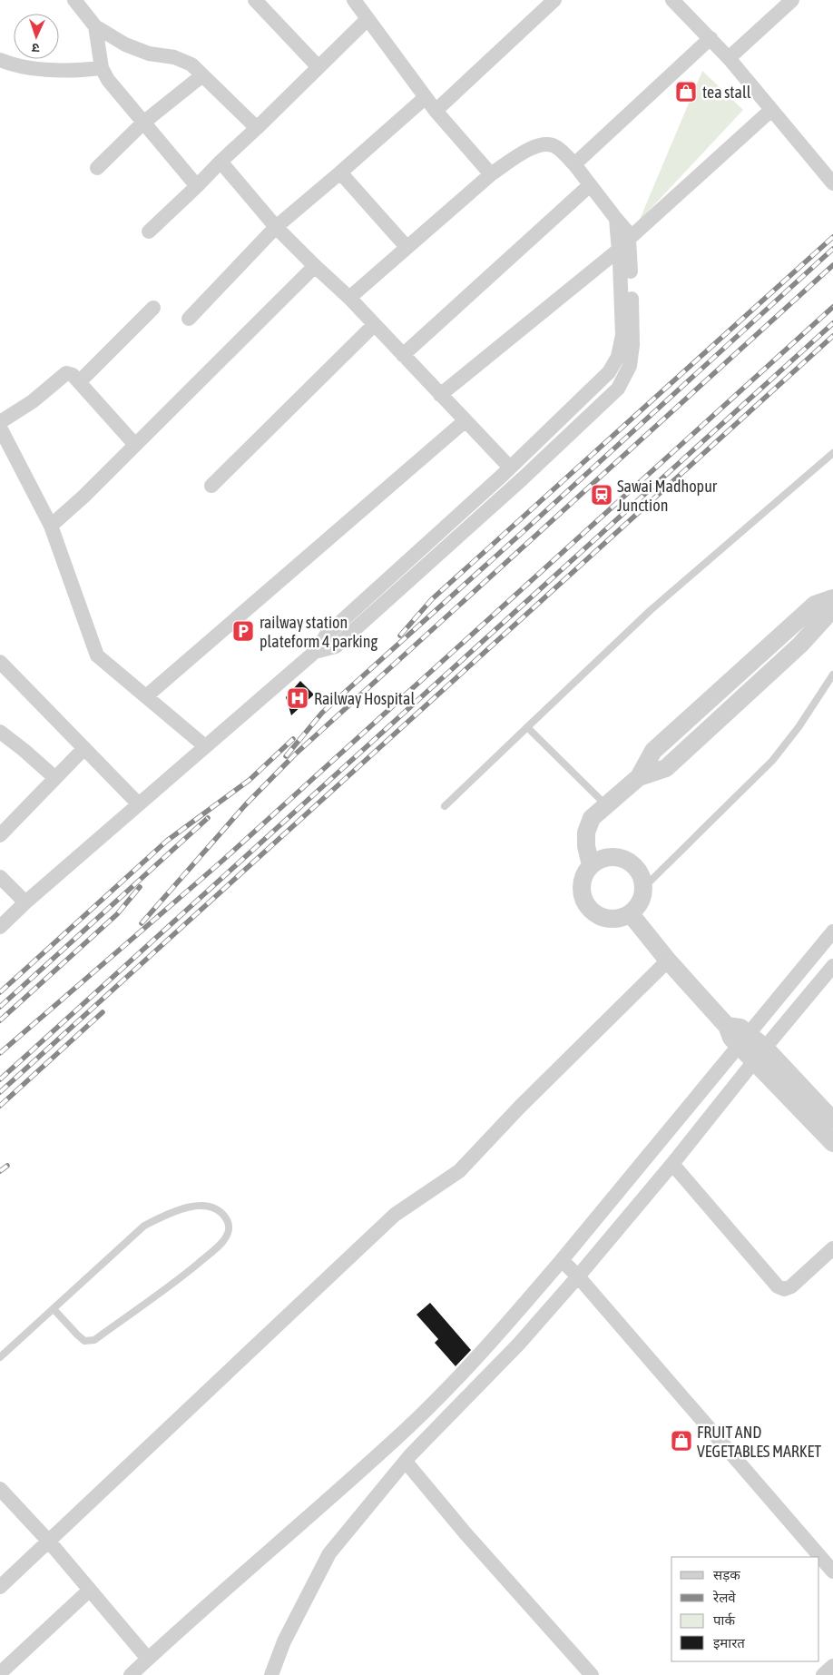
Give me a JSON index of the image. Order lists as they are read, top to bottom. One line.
{"places":{"shop":["tea stall","FRUIT AND VEGETABLES MARKET"],"station":["Sawai Madhopur Junction"],"parking":["railway station plateform 4 parking"],"hospital":["Railway Hospital"]},"legend":["सड़क","रेलवे","पार्क","इमारत"],"north":"bottom"}
